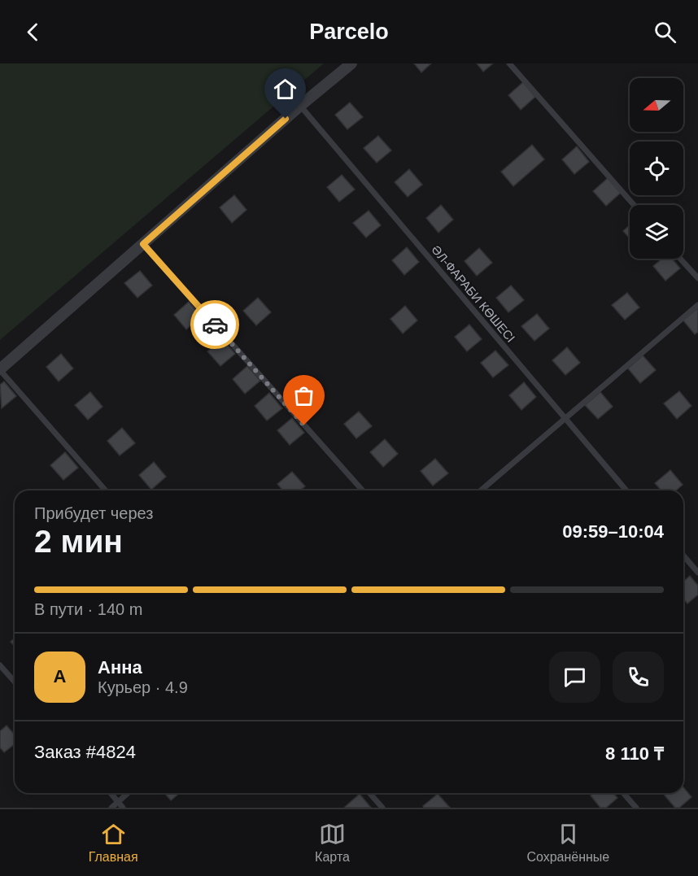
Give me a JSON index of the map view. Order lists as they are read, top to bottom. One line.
{"streets":{"lane":["ӘЛ-ФАРАБИ КӨШЕСІ"]},"north":"left","page":{"header":"Parcelo","heading":["2 мин","Прибудет через","09:59–10:04"],"panel":["Анна","Курьер · 4.9","Заказ #4824","8 110 ₸"],"bar":"В пути · 140 m","round":"А","tabs":["Главная","Карта","Сохранённые"]}}
